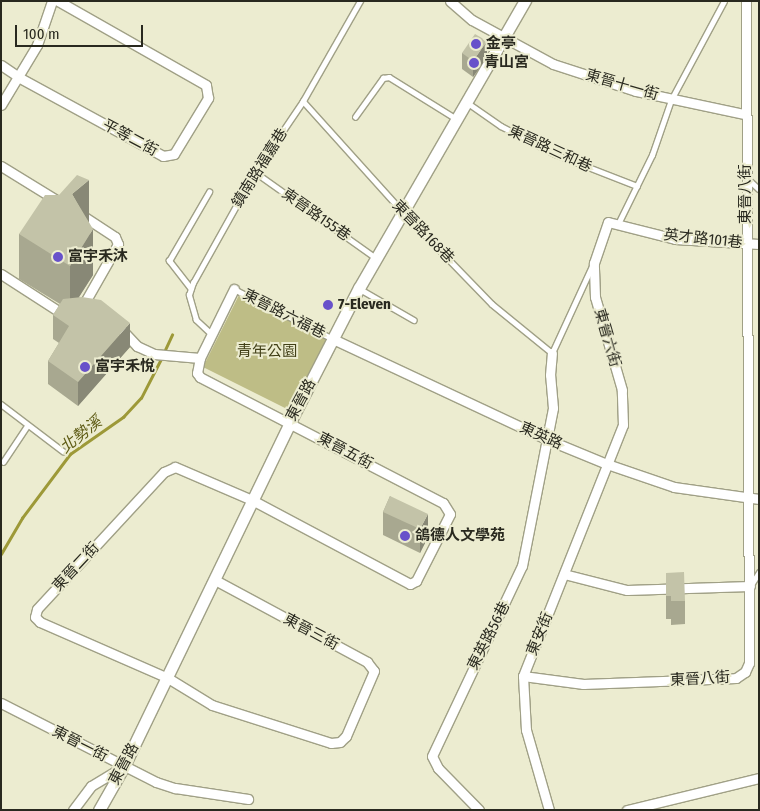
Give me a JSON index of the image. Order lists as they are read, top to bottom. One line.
{"streets":{"street":["東晉十一街","平等二街","東晉八街","英才路101巷","東晉六街","東晉路","東英路","東晉五街","東晉二街","東晉三街","東安街","東英路56巷","東晉一街"],"lane":["東晉路三和巷","鎮南路福嘉巷","東晉路155巷","東晉路168巷","東晉路六福巷"]},"crossings":[["東晉十一街","東晉八街"],["東晉十一街","東晉路"],["東晉路三和巷","東晉路"],["鎮南路福嘉巷","東晉路155巷"],["鎮南路福嘉巷","東晉路168巷"],["東晉八街","英才路101巷"],["東晉八街","東英路"],["東晉八街","東安街"],["東晉路155巷","東晉路"],["東晉路168巷","東晉路"],["英才路101巷","東晉六街"],["東晉路六福巷","東晉路"],["東晉路六福巷","東英路"],["東晉六街","東英路"],["東晉六街","東安街"],["東晉路","東英路"],["東晉路","東晉五街"],["東晉路","東晉二街"],["東晉路","東晉三街"],["東晉路","東晉一街"],["東英路","東安街"],["東英路","東英路56巷"],["東晉五街","東晉二街"],["東晉二街","東晉三街"]],"water":["北勢溪"],"parks":["青年公園"],"places":["金亭","青山宮","富宇禾沐","7-Eleven","富宇禾悅","鴿德人文學苑"],"scale_bar":"100 m"}
